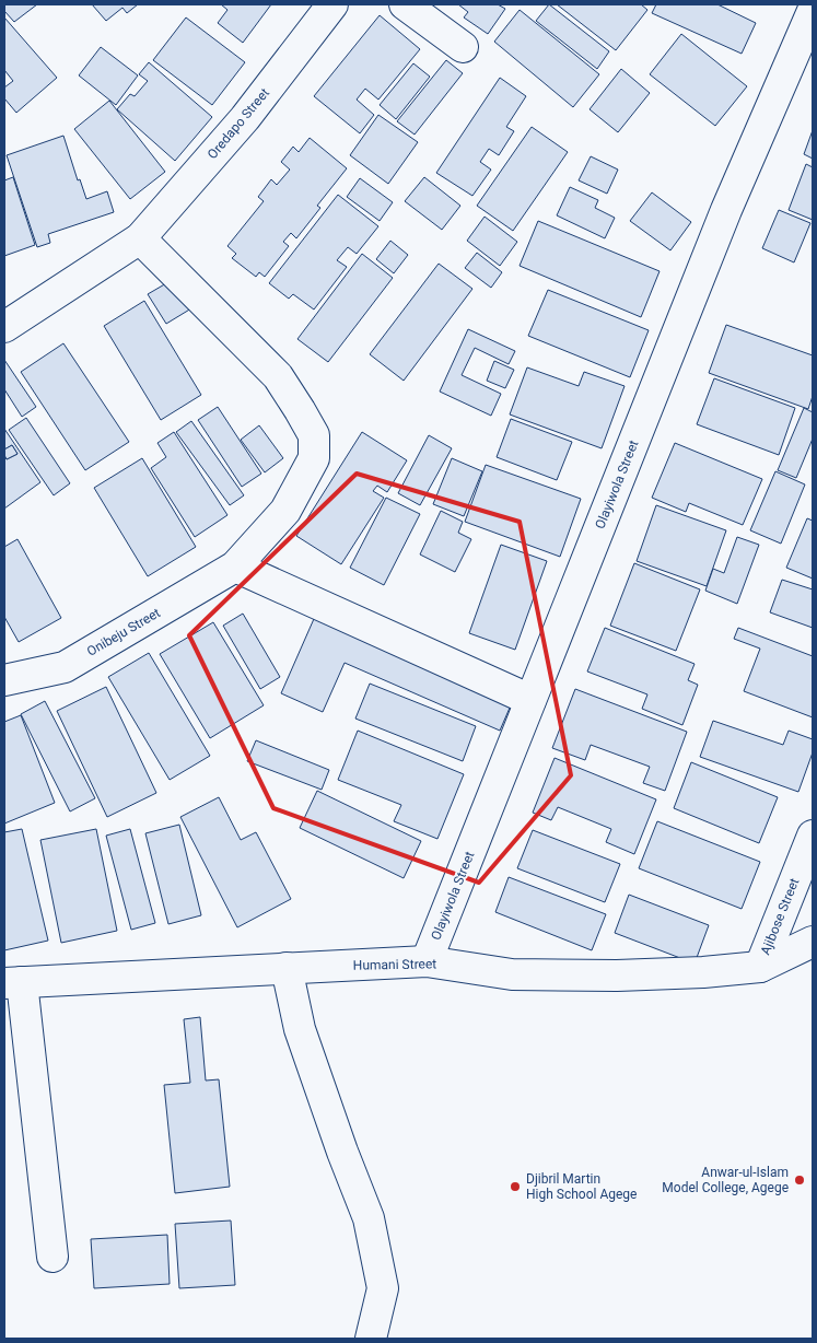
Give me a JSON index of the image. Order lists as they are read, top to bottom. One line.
{"streets":{"street":["Oredapo Street","Olayiwola Street","Onibeju Street","Ajibose Street","Humani Street"]},"crossings":[["Oredapo Street","Onibeju Street"],["Olayiwola Street","Humani Street"],["Ajibose Street","Humani Street"]],"places":["Anwar-ul-Islam Model College, Agege","Djibril Martin High School Agege"]}
